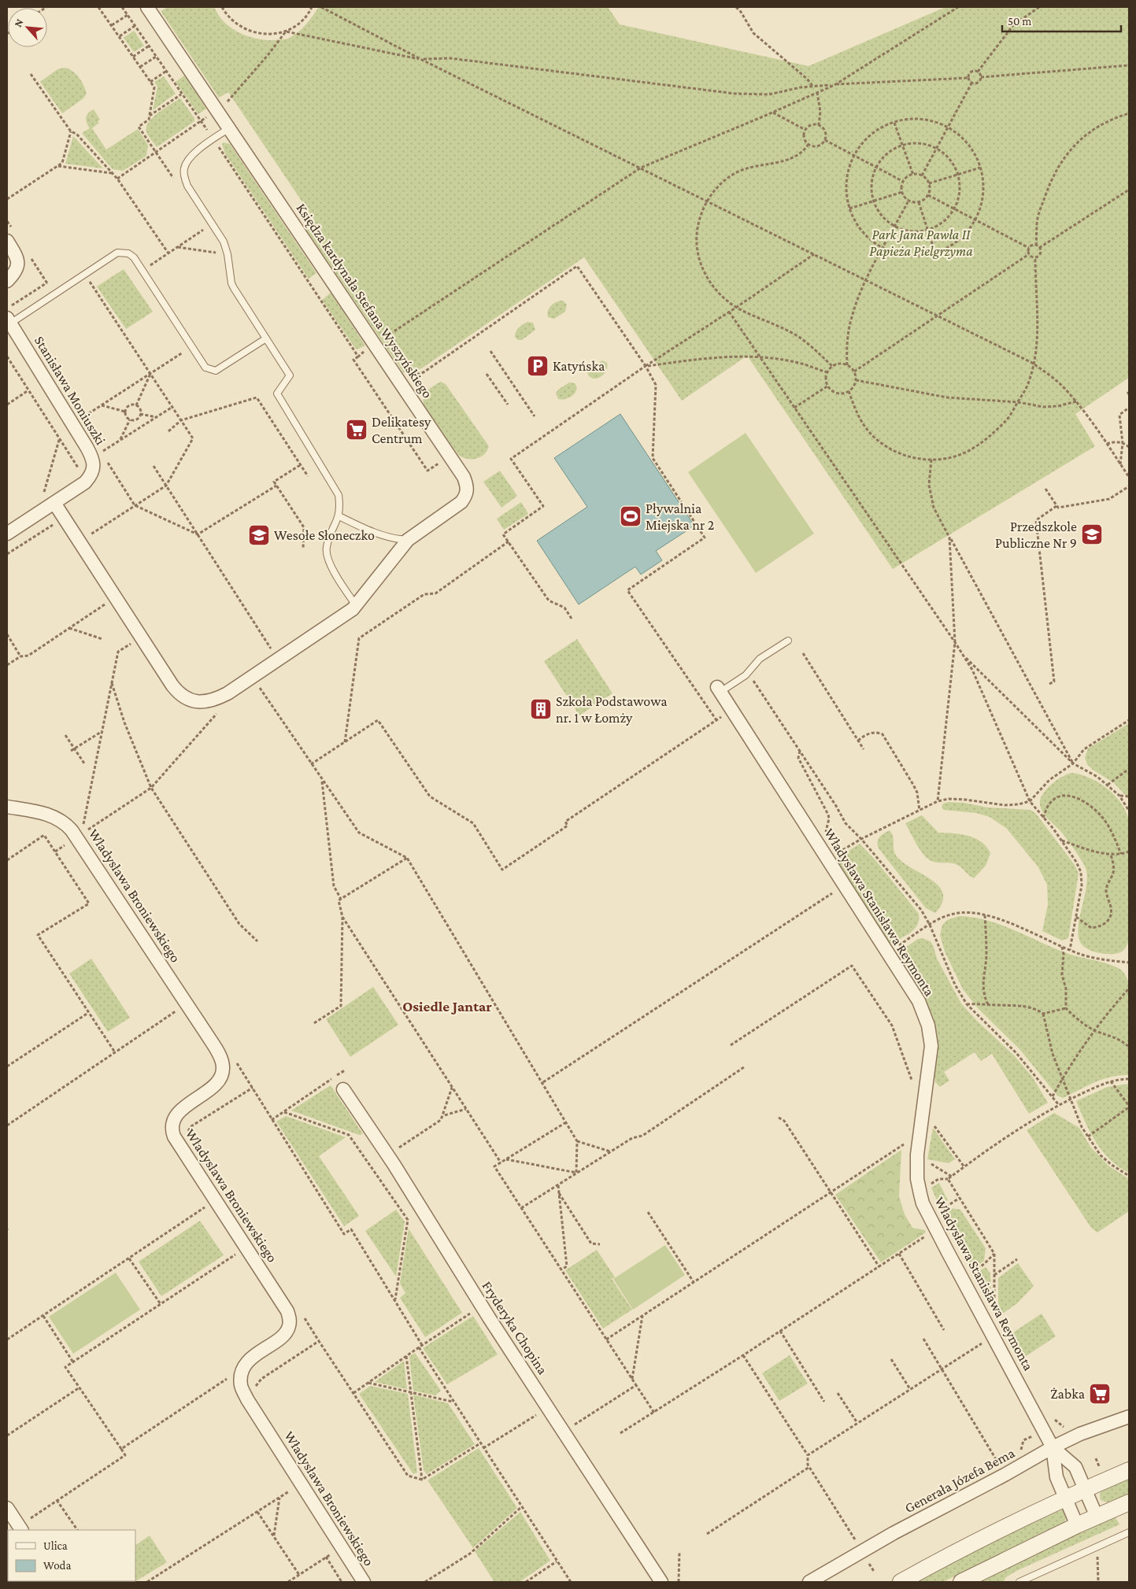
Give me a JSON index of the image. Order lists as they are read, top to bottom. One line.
{"streets":{"street":["Księdza kardynała Stefana Wyszyńskiego","Stanisława Moniuszki","Władysława Broniewskiego","Władysława Stanisława Reymonta","Fryderyka Chopina","Generała Józefa Bema"]},"crossings":[["Władysława Stanisława Reymonta","Generała Józefa Bema"]],"districts":["Osiedle Jantar"],"parks":["Park Jana Pawła II Papieża Pielgrzyma"],"places":{"parking":["Katyńska"],"supermarket":["Delikatesy Centrum","Żabka"],"sports":["Pływalnia Miejska nr 2"],"school or university":["Przedszkole Publiczne Nr 9","Wesołe Słoneczko"],"building":["Szkoła Podstawowa nr. 1 w Łomży"]},"legend":["Ulica","Woda"],"scale_bar":"50 m","north":"top left"}
